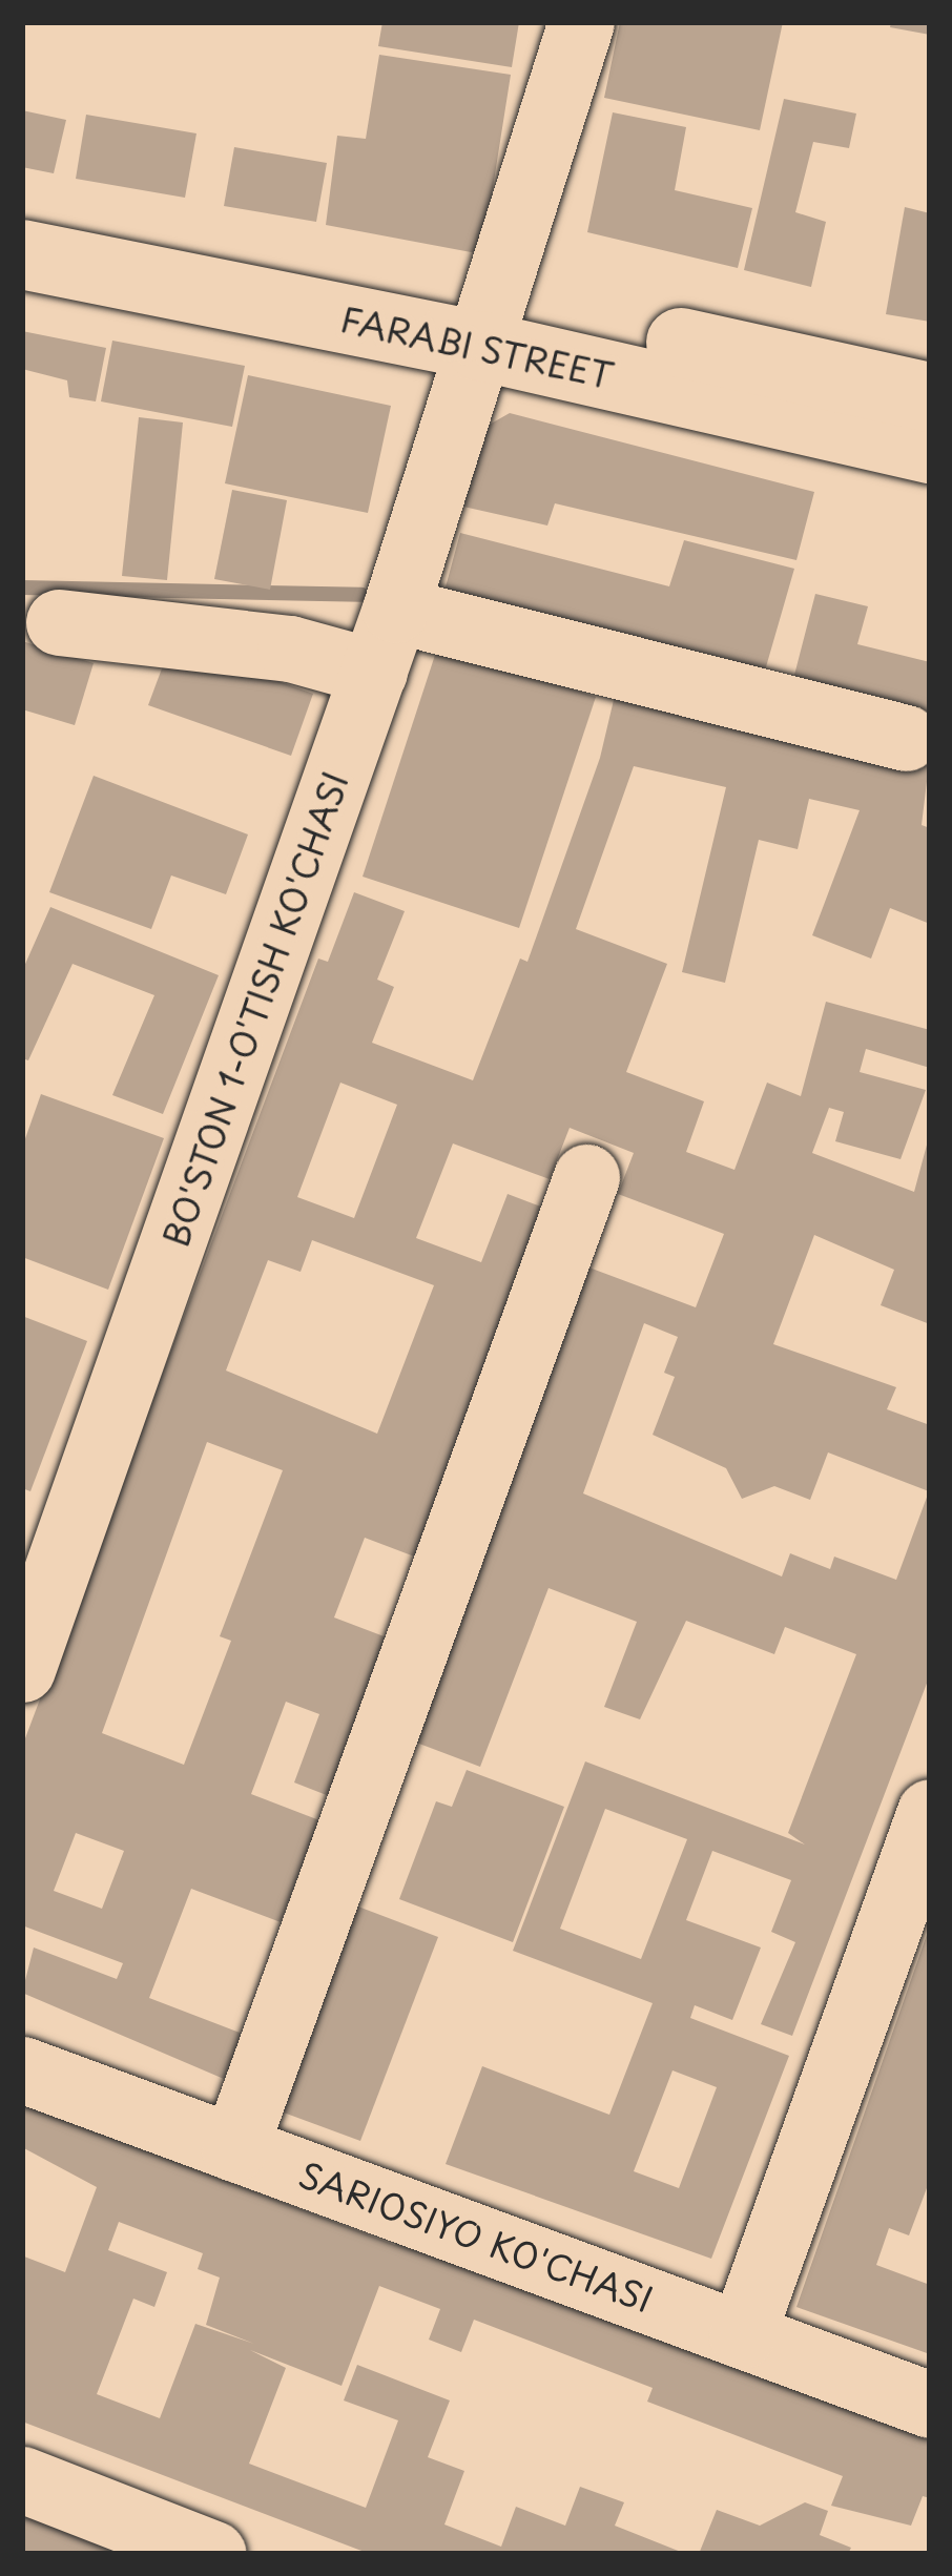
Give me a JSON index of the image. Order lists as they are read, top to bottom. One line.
{"streets":{"main road":["FARABI STREET"],"street":["BO'STON 1-O'TISH KO'CHASI","SARIOSIYO KO'CHASI"]},"crossings":[["FARABI STREET","BO'STON 1-O'TISH KO'CHASI"]]}
